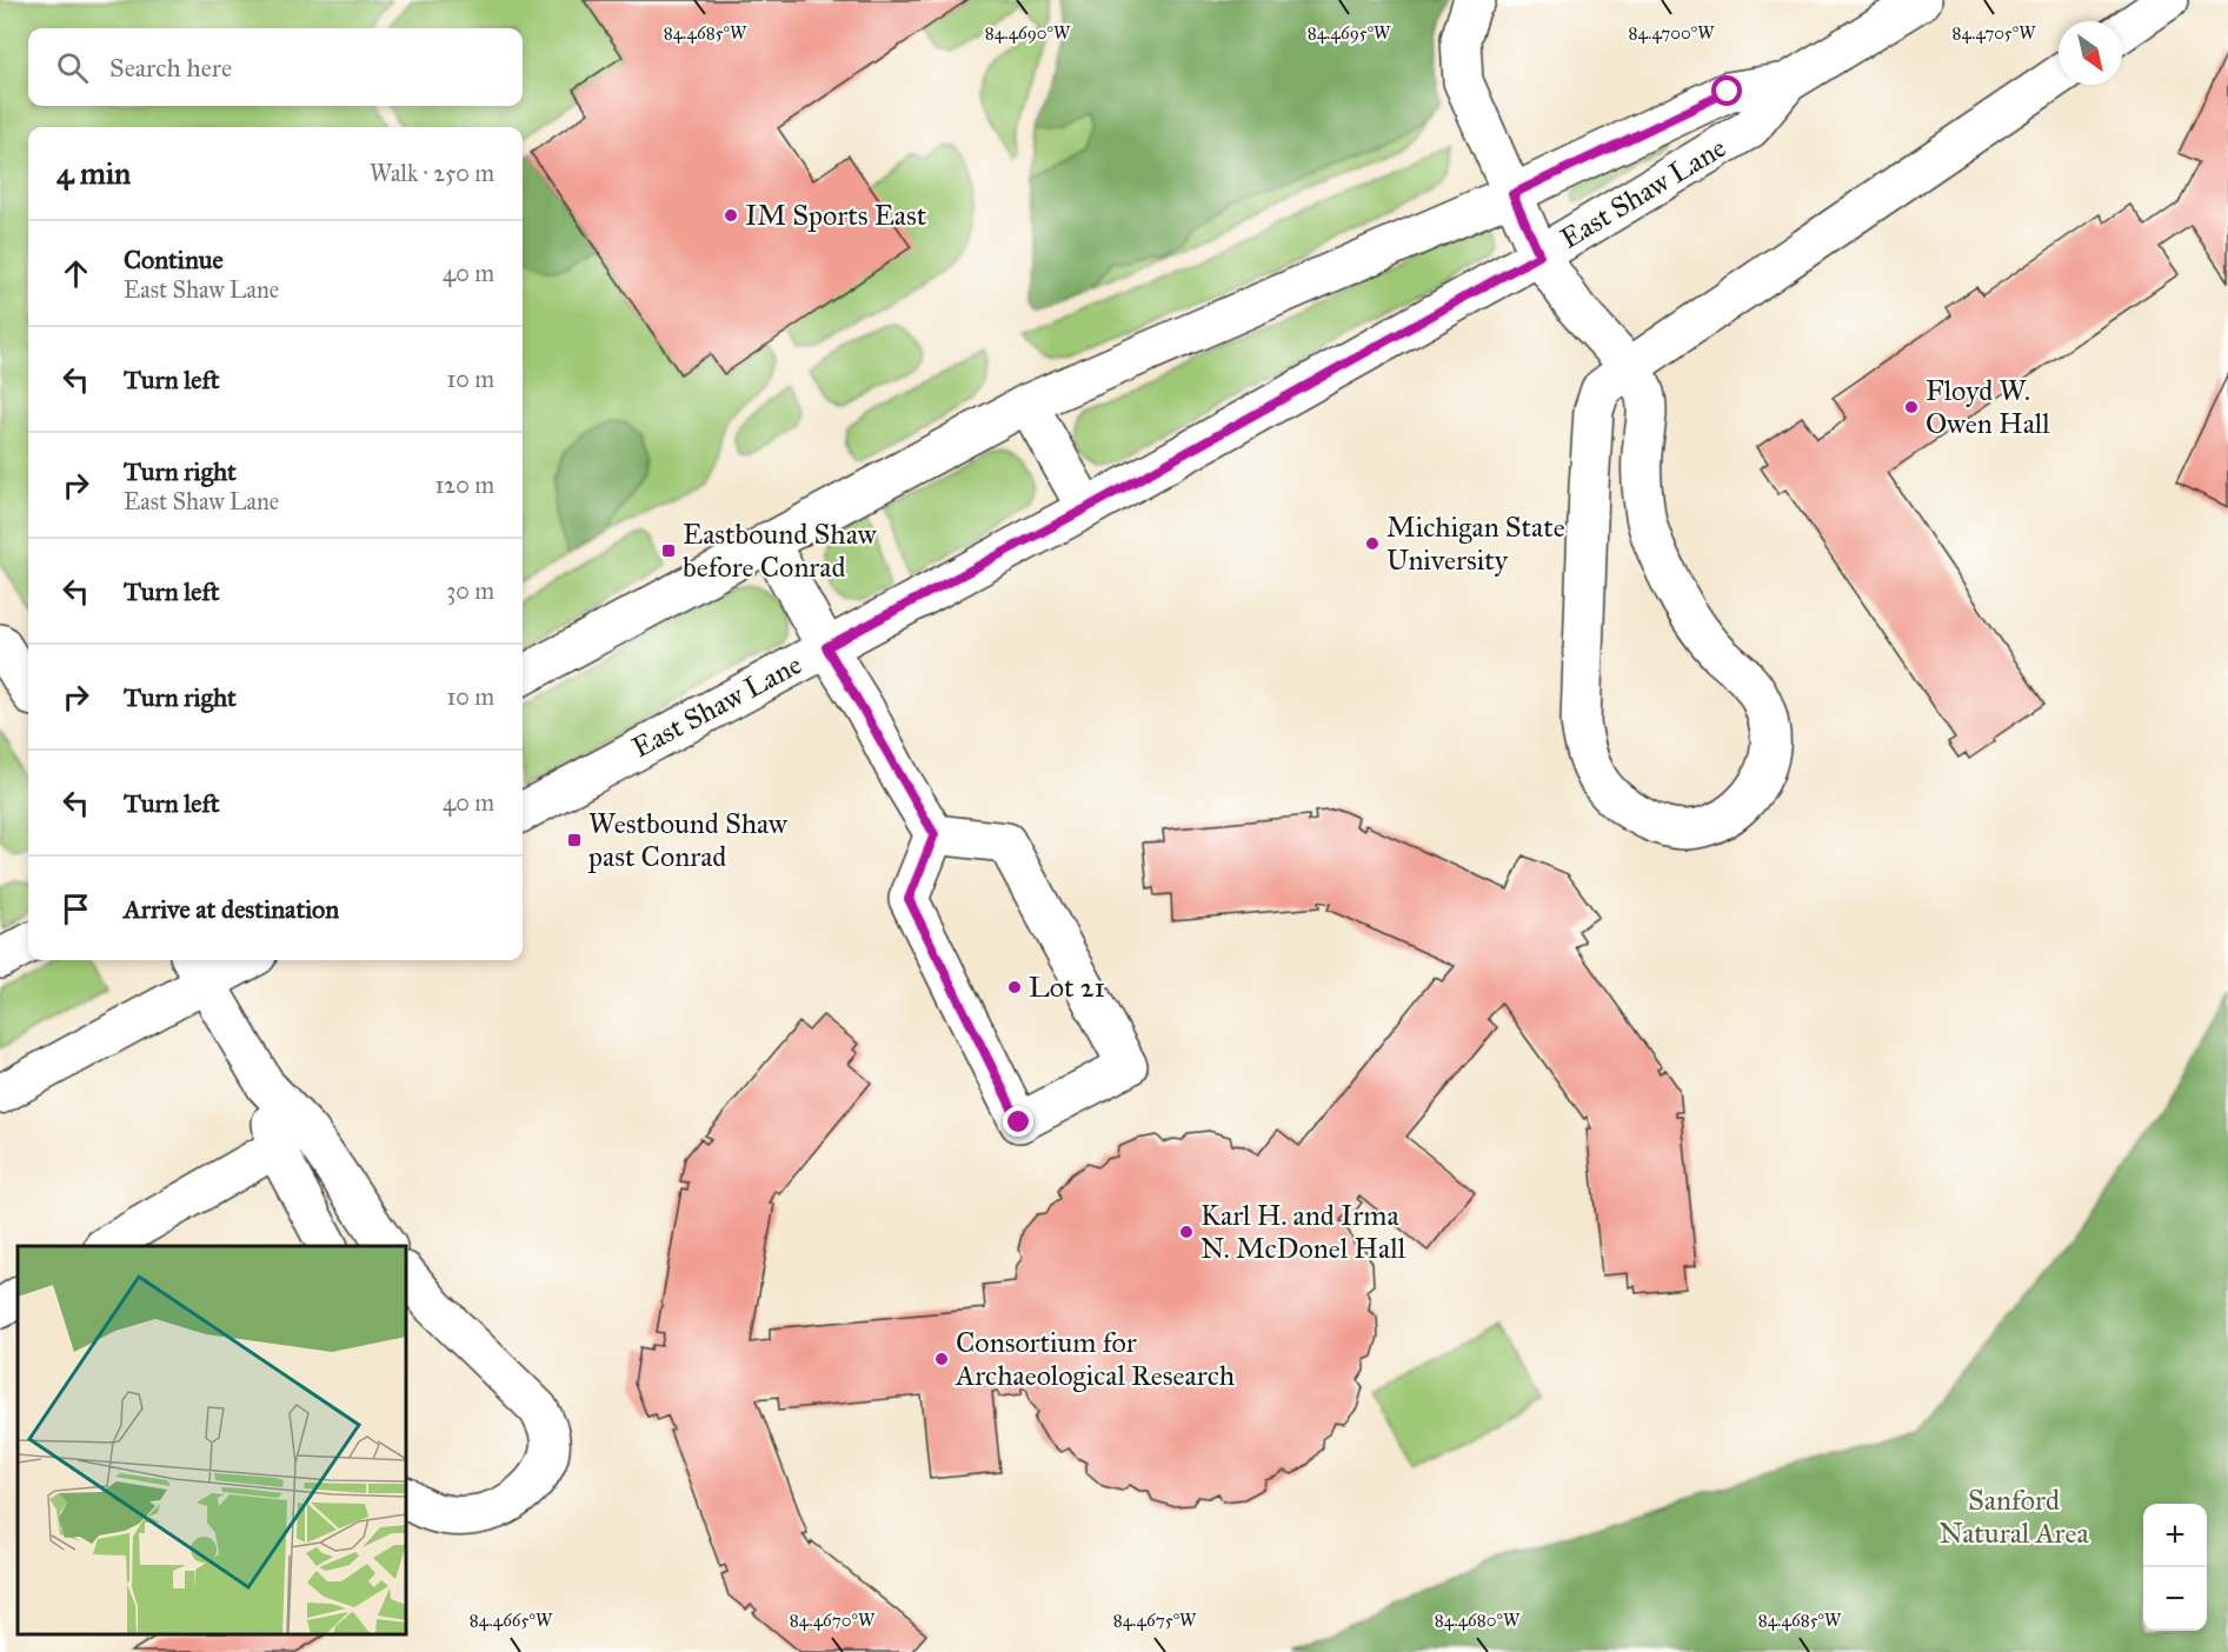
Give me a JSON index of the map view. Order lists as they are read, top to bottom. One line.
{"streets":{"street":["East Shaw Lane"]},"parks":["Sanford Natural Area"],"places":{"other":["IM Sports East","Floyd W. Owen Hall","Michigan State University","Lot 21","Karl H. and Irma N. McDonel Hall","Consortium for Archaeological Research"],"transit":["Eastbound Shaw before Conrad","Westbound Shaw past Conrad"]},"north":"bottom right","page":{"search":"Search here","heading":["4 min","Walk · 250 m"],"list":[["Continue","East Shaw Lane","40 m"],["Turn left","10 m"],["Turn right","East Shaw Lane","120 m"],["Turn left","30 m"],["Turn right","10 m"],["Turn left","40 m"],"Arrive at destination"],"map_buttons":["+","−"]},"coordinates":["84.4705°W","84.4690°W","84.4695°W","84.4700°W","84.4685°W","84.4665°W","84.4670°W","84.4675°W","84.4680°W"]}
